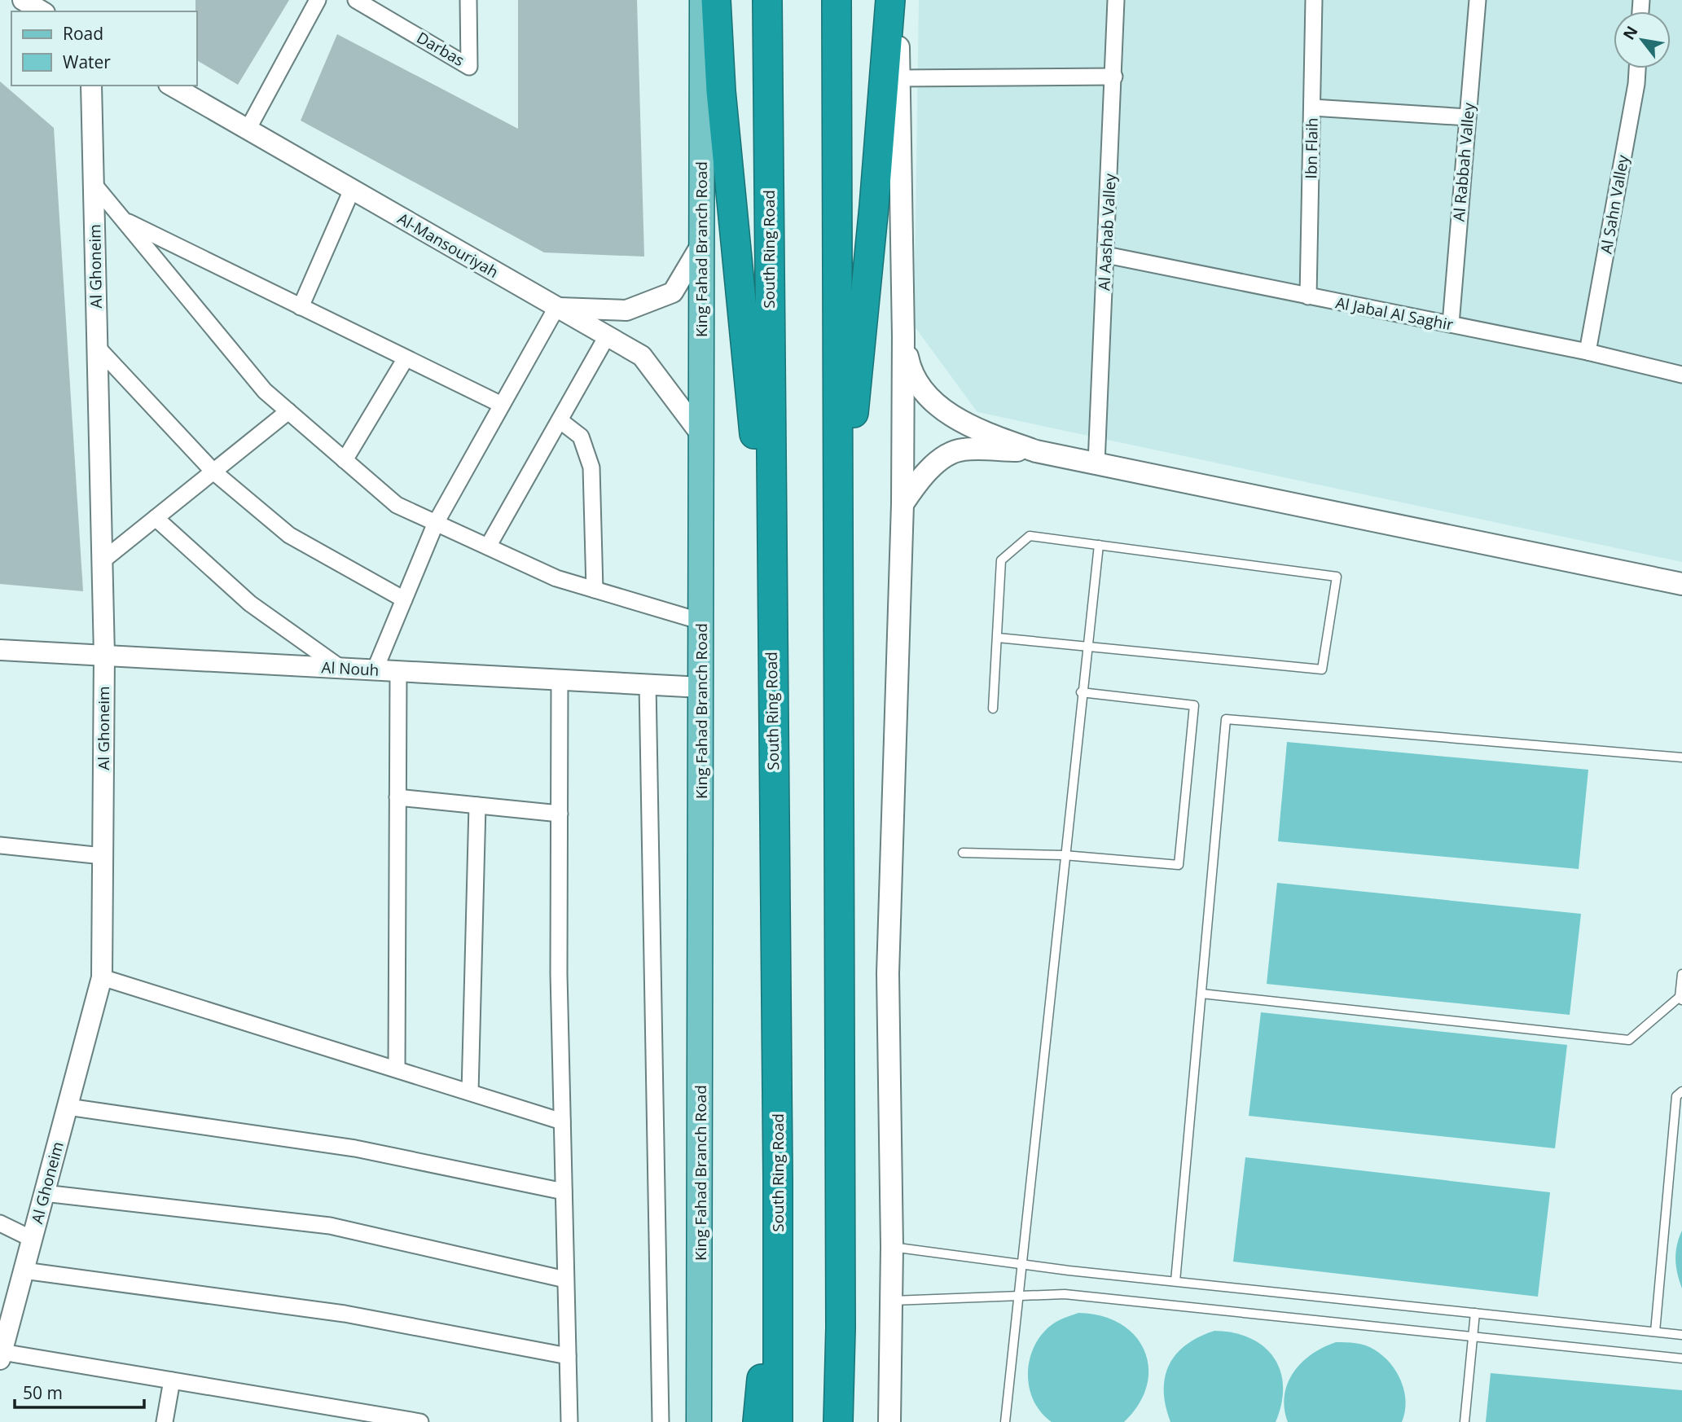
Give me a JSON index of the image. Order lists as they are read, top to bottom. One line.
{"streets":{"highway":["South Ring Road"],"main road":["King Fahad Branch Road"],"street":["Darbas","Ibn Flaih","Al Rabbah Valley","Al Sahn Valley","Al Aashab Valley","Al-Mansouriyah","Al Ghoneim","Al Jabal Al Saghir","Al Nouh"]},"crossings":[["Ibn Flaih","Al Jabal Al Saghir"],["Al Rabbah Valley","Al Jabal Al Saghir"],["Al Sahn Valley","Al Jabal Al Saghir"],["Al Aashab Valley","Al Jabal Al Saghir"],["Al-Mansouriyah","King Fahad Branch Road"],["King Fahad Branch Road","Al Nouh"],["Al Ghoneim","Al Nouh"]],"legend":["Road","Water"],"scale_bar":"50 m","north":"top left"}
